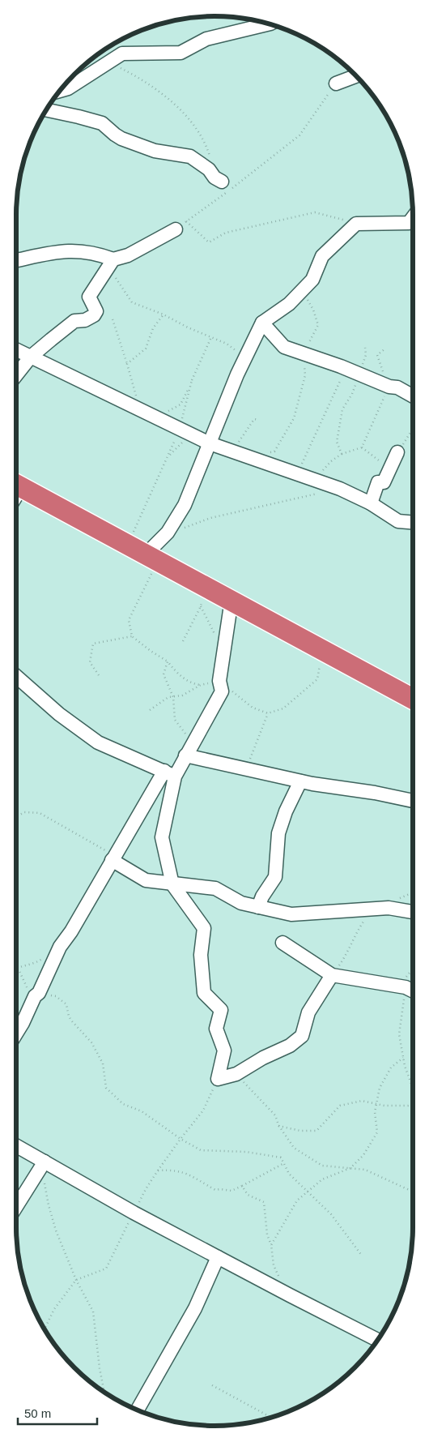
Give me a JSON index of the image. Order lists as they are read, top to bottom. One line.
{"scale_bar":"50 m"}
